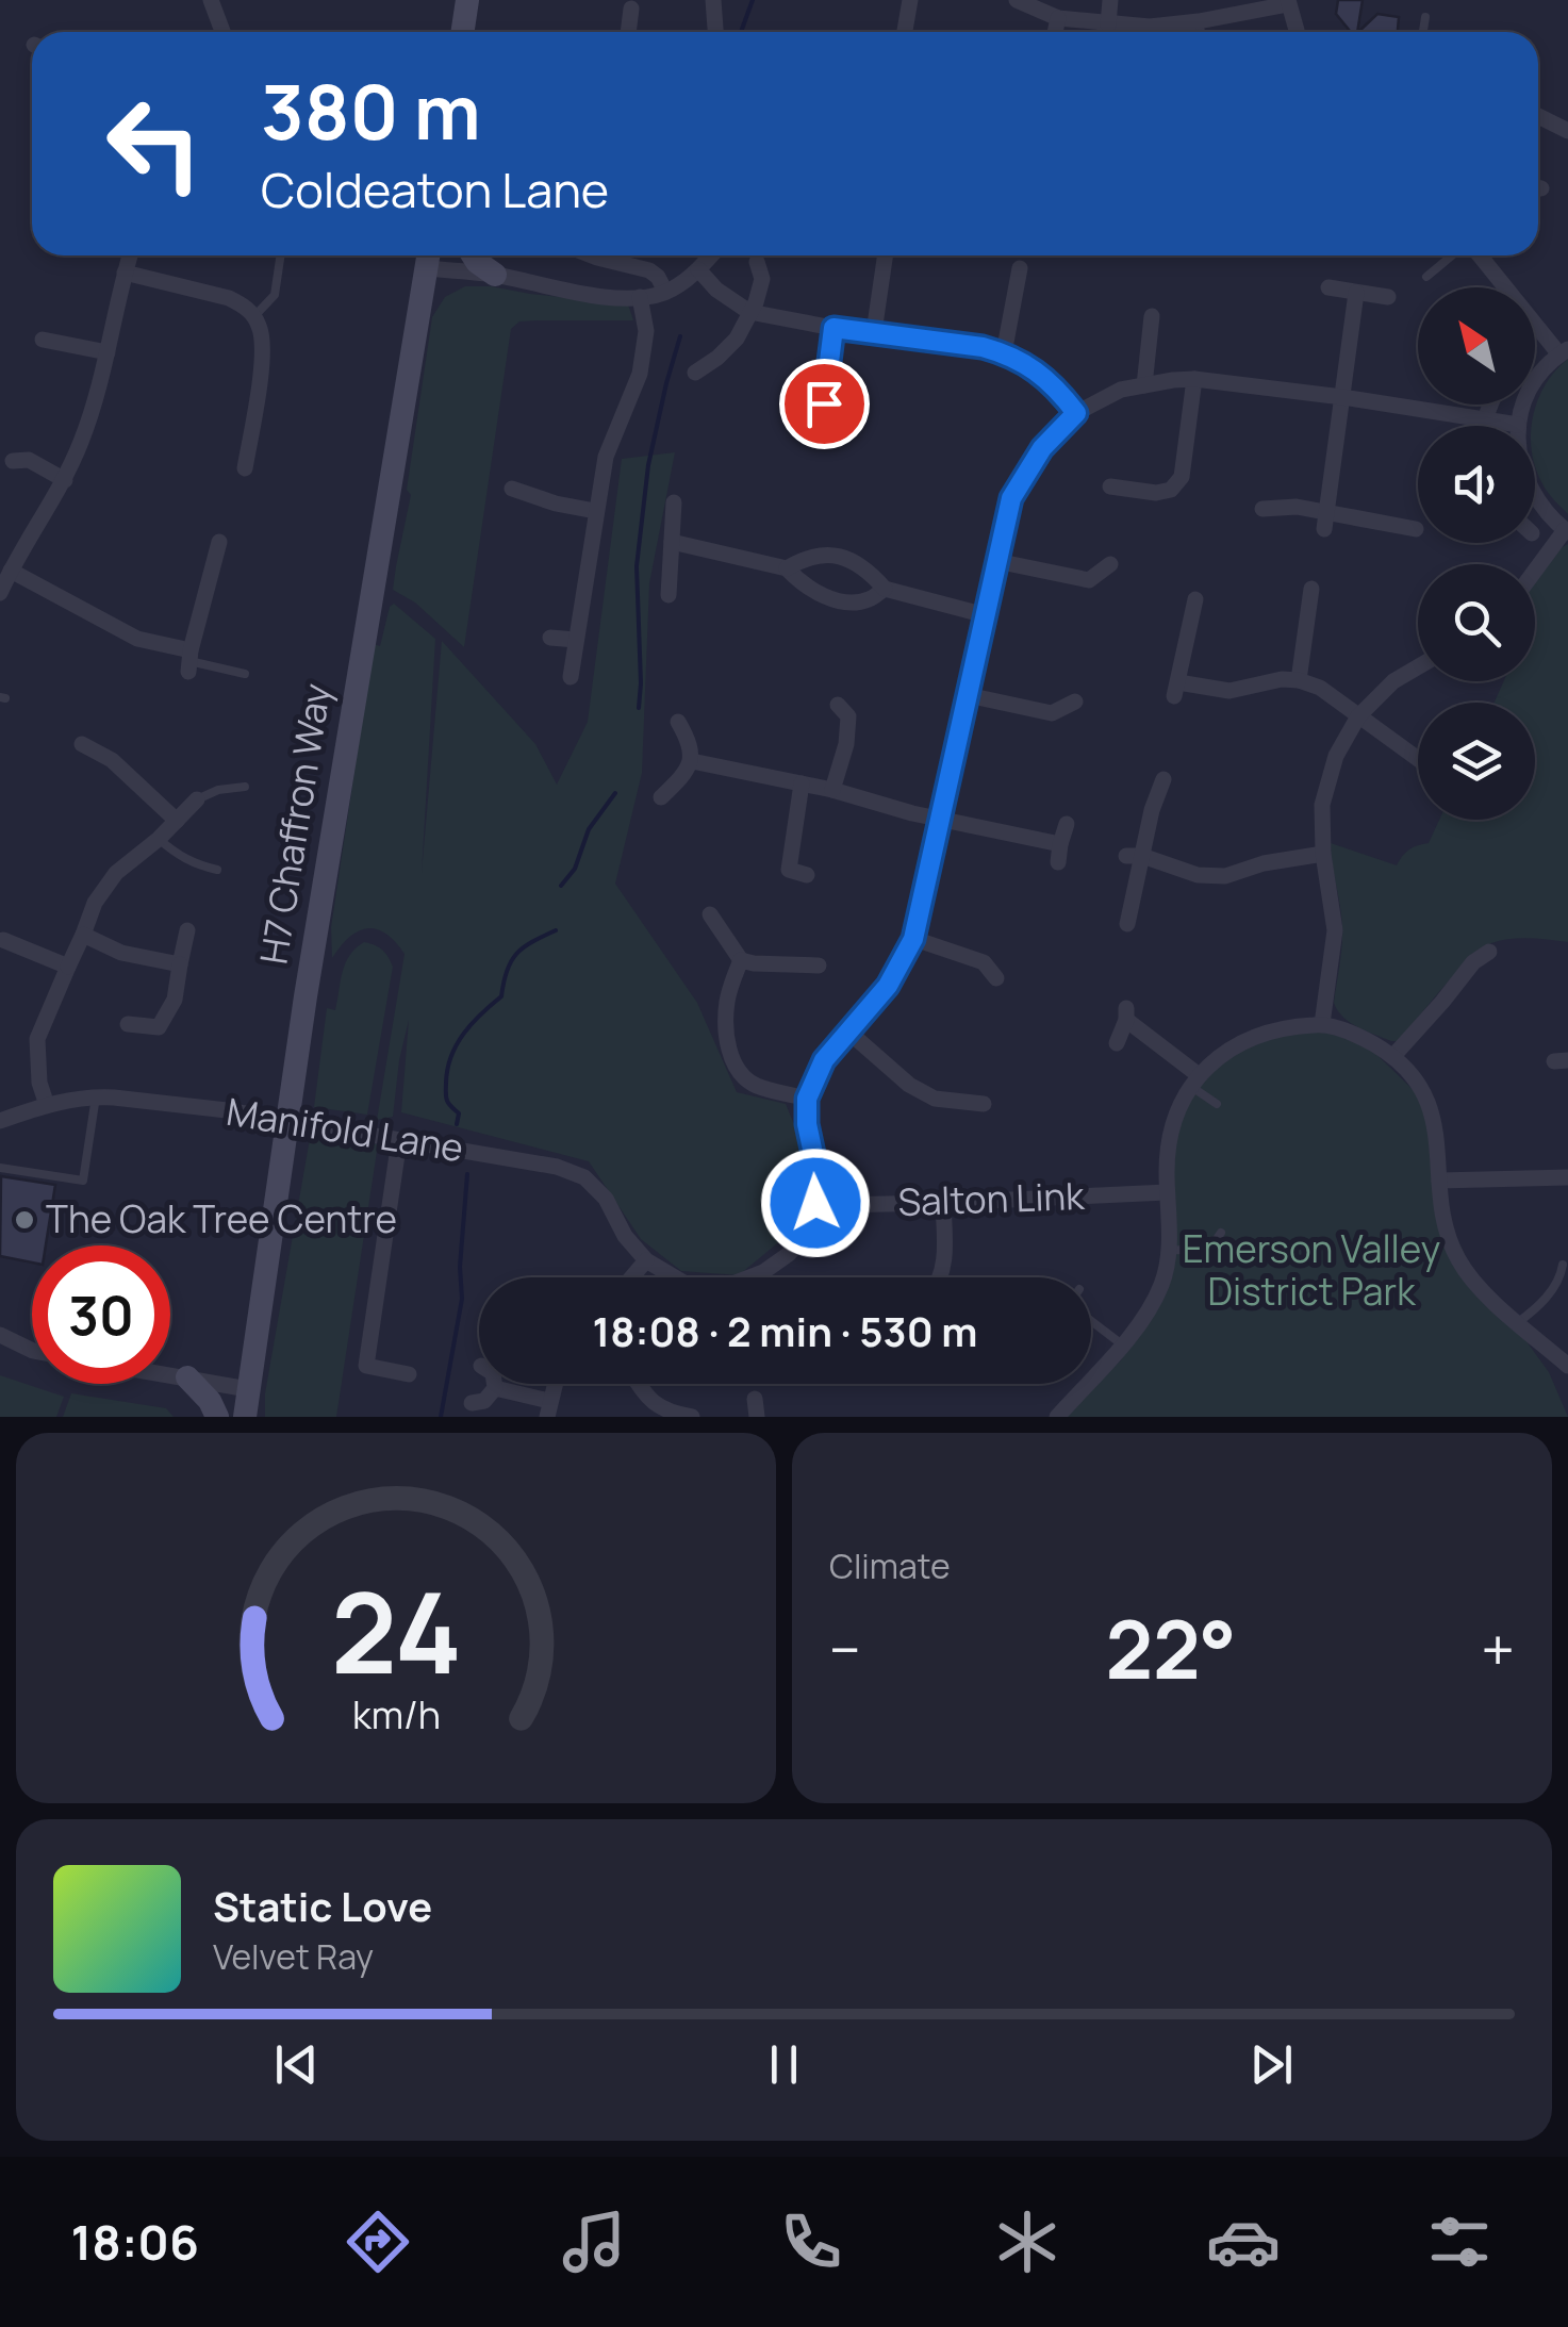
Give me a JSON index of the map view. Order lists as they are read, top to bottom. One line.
{"streets":{"street":["H7 Chaffron Way","Manifold Lane","Salton Link"]},"parks":["Emerson Valley District Park"],"places":["The Oak Tree Centre"],"north":"top left","page":{"turn":["380 m","Coldeaton Lane"],"limit":"30","trip":"18:08 · 2 min · 530 m","tile":"Climate","heat":["−","22°","+"],"song":["Static Love","Velvet Ray"],"tabs":"18:06","gauge":["24","km/h"]}}
